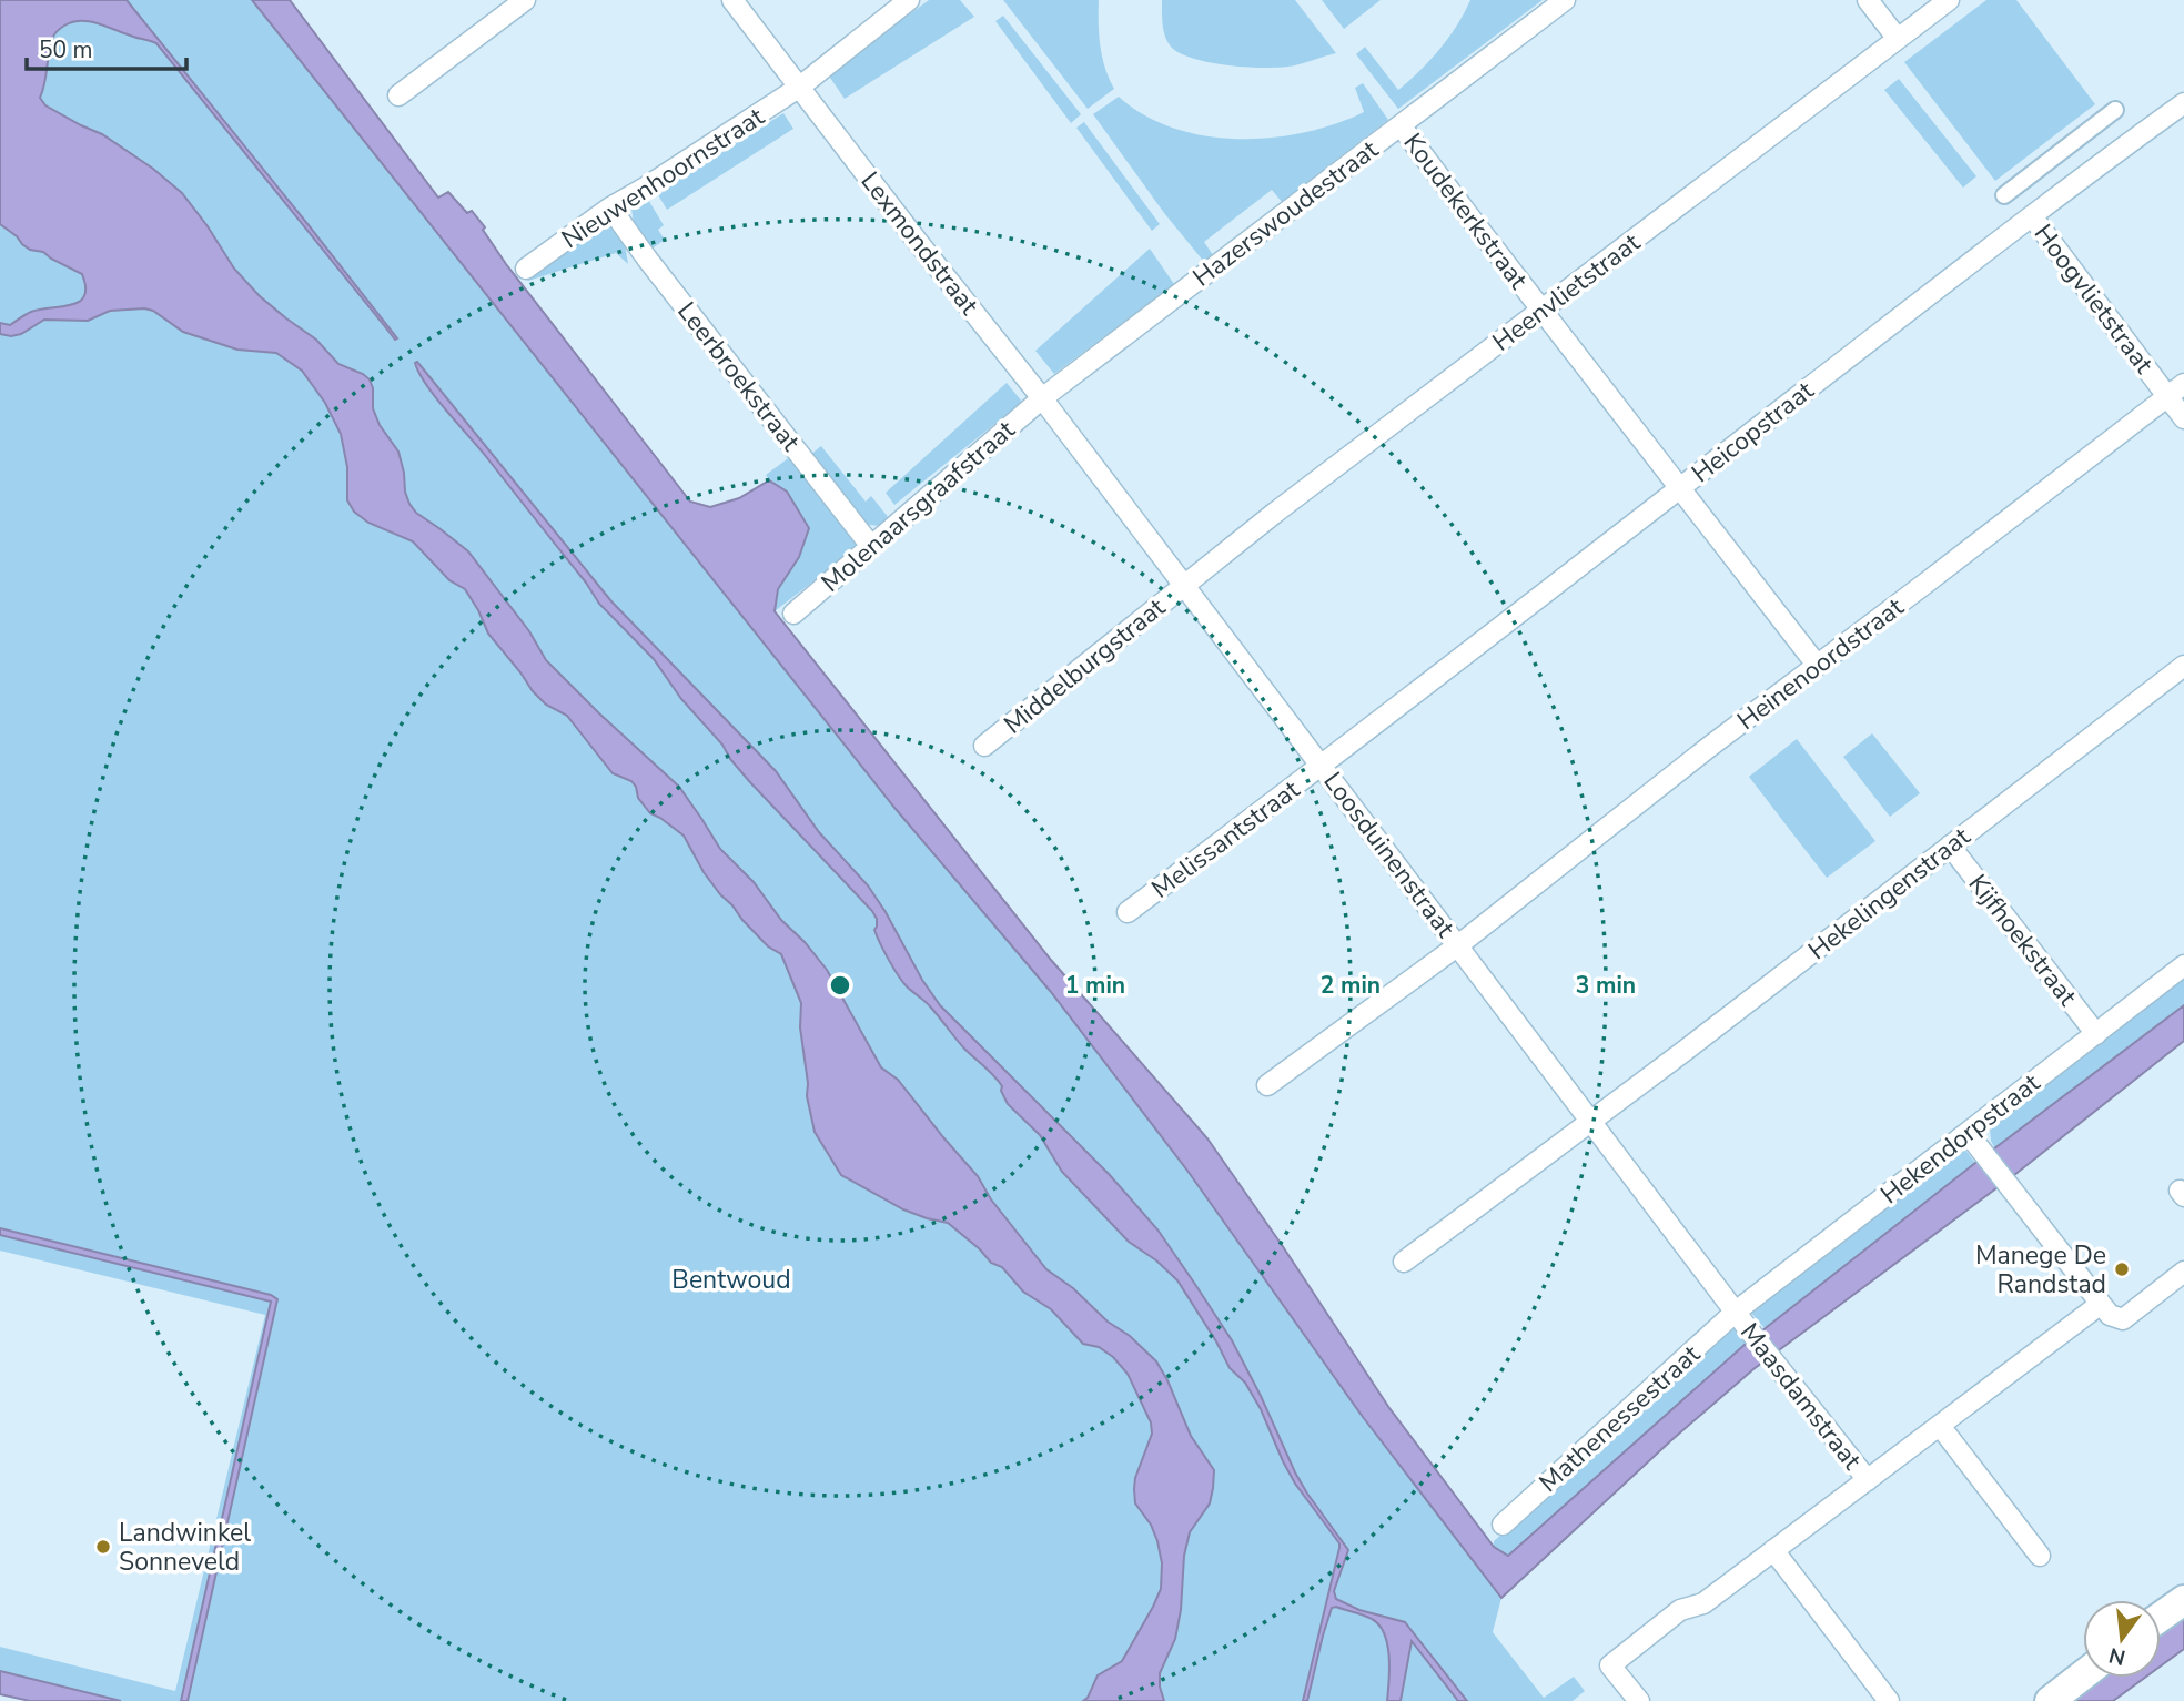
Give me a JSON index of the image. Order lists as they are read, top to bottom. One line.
{"streets":{"street":["Nieuwenhoornstraat","Koudekerkstraat","Hazerswoudestraat","Lexmondstraat","Heenvlietstraat","Hoogvlietstraat","Leerbroekstraat","Heicopstraat","Molenaarsgraafstraat","Heinenoordstraat","Middelburgstraat","Melissantstraat","Loosduinenstraat","Hekelingenstraat","Kijfhoekstraat","Hekendorpstraat","Maasdamstraat","Mathenessestraat"]},"crossings":[["Nieuwenhoornstraat","Lexmondstraat"],["Nieuwenhoornstraat","Leerbroekstraat"],["Koudekerkstraat","Hazerswoudestraat"],["Koudekerkstraat","Heenvlietstraat"],["Koudekerkstraat","Heicopstraat"],["Koudekerkstraat","Heinenoordstraat"],["Hazerswoudestraat","Lexmondstraat"],["Hazerswoudestraat","Molenaarsgraafstraat"],["Hazerswoudestraat","Loosduinenstraat"],["Lexmondstraat","Molenaarsgraafstraat"],["Lexmondstraat","Loosduinenstraat"],["Heenvlietstraat","Middelburgstraat"],["Heenvlietstraat","Loosduinenstraat"],["Hoogvlietstraat","Heicopstraat"],["Hoogvlietstraat","Heinenoordstraat"],["Leerbroekstraat","Molenaarsgraafstraat"],["Heicopstraat","Melissantstraat"],["Heicopstraat","Loosduinenstraat"],["Molenaarsgraafstraat","Loosduinenstraat"],["Heinenoordstraat","Loosduinenstraat"],["Middelburgstraat","Loosduinenstraat"],["Melissantstraat","Loosduinenstraat"],["Loosduinenstraat","Hekelingenstraat"],["Loosduinenstraat","Hekendorpstraat"],["Loosduinenstraat","Maasdamstraat"],["Loosduinenstraat","Mathenessestraat"],["Hekelingenstraat","Kijfhoekstraat"],["Kijfhoekstraat","Hekendorpstraat"],["Hekendorpstraat","Maasdamstraat"],["Hekendorpstraat","Mathenessestraat"],["Maasdamstraat","Mathenessestraat"]],"parks":["Bentwoud"],"places":["Manege De Randstad","Landwinkel Sonneveld"],"scale_bar":"50 m","north":"bottom","rings":["1 min","2 min","3 min"]}
